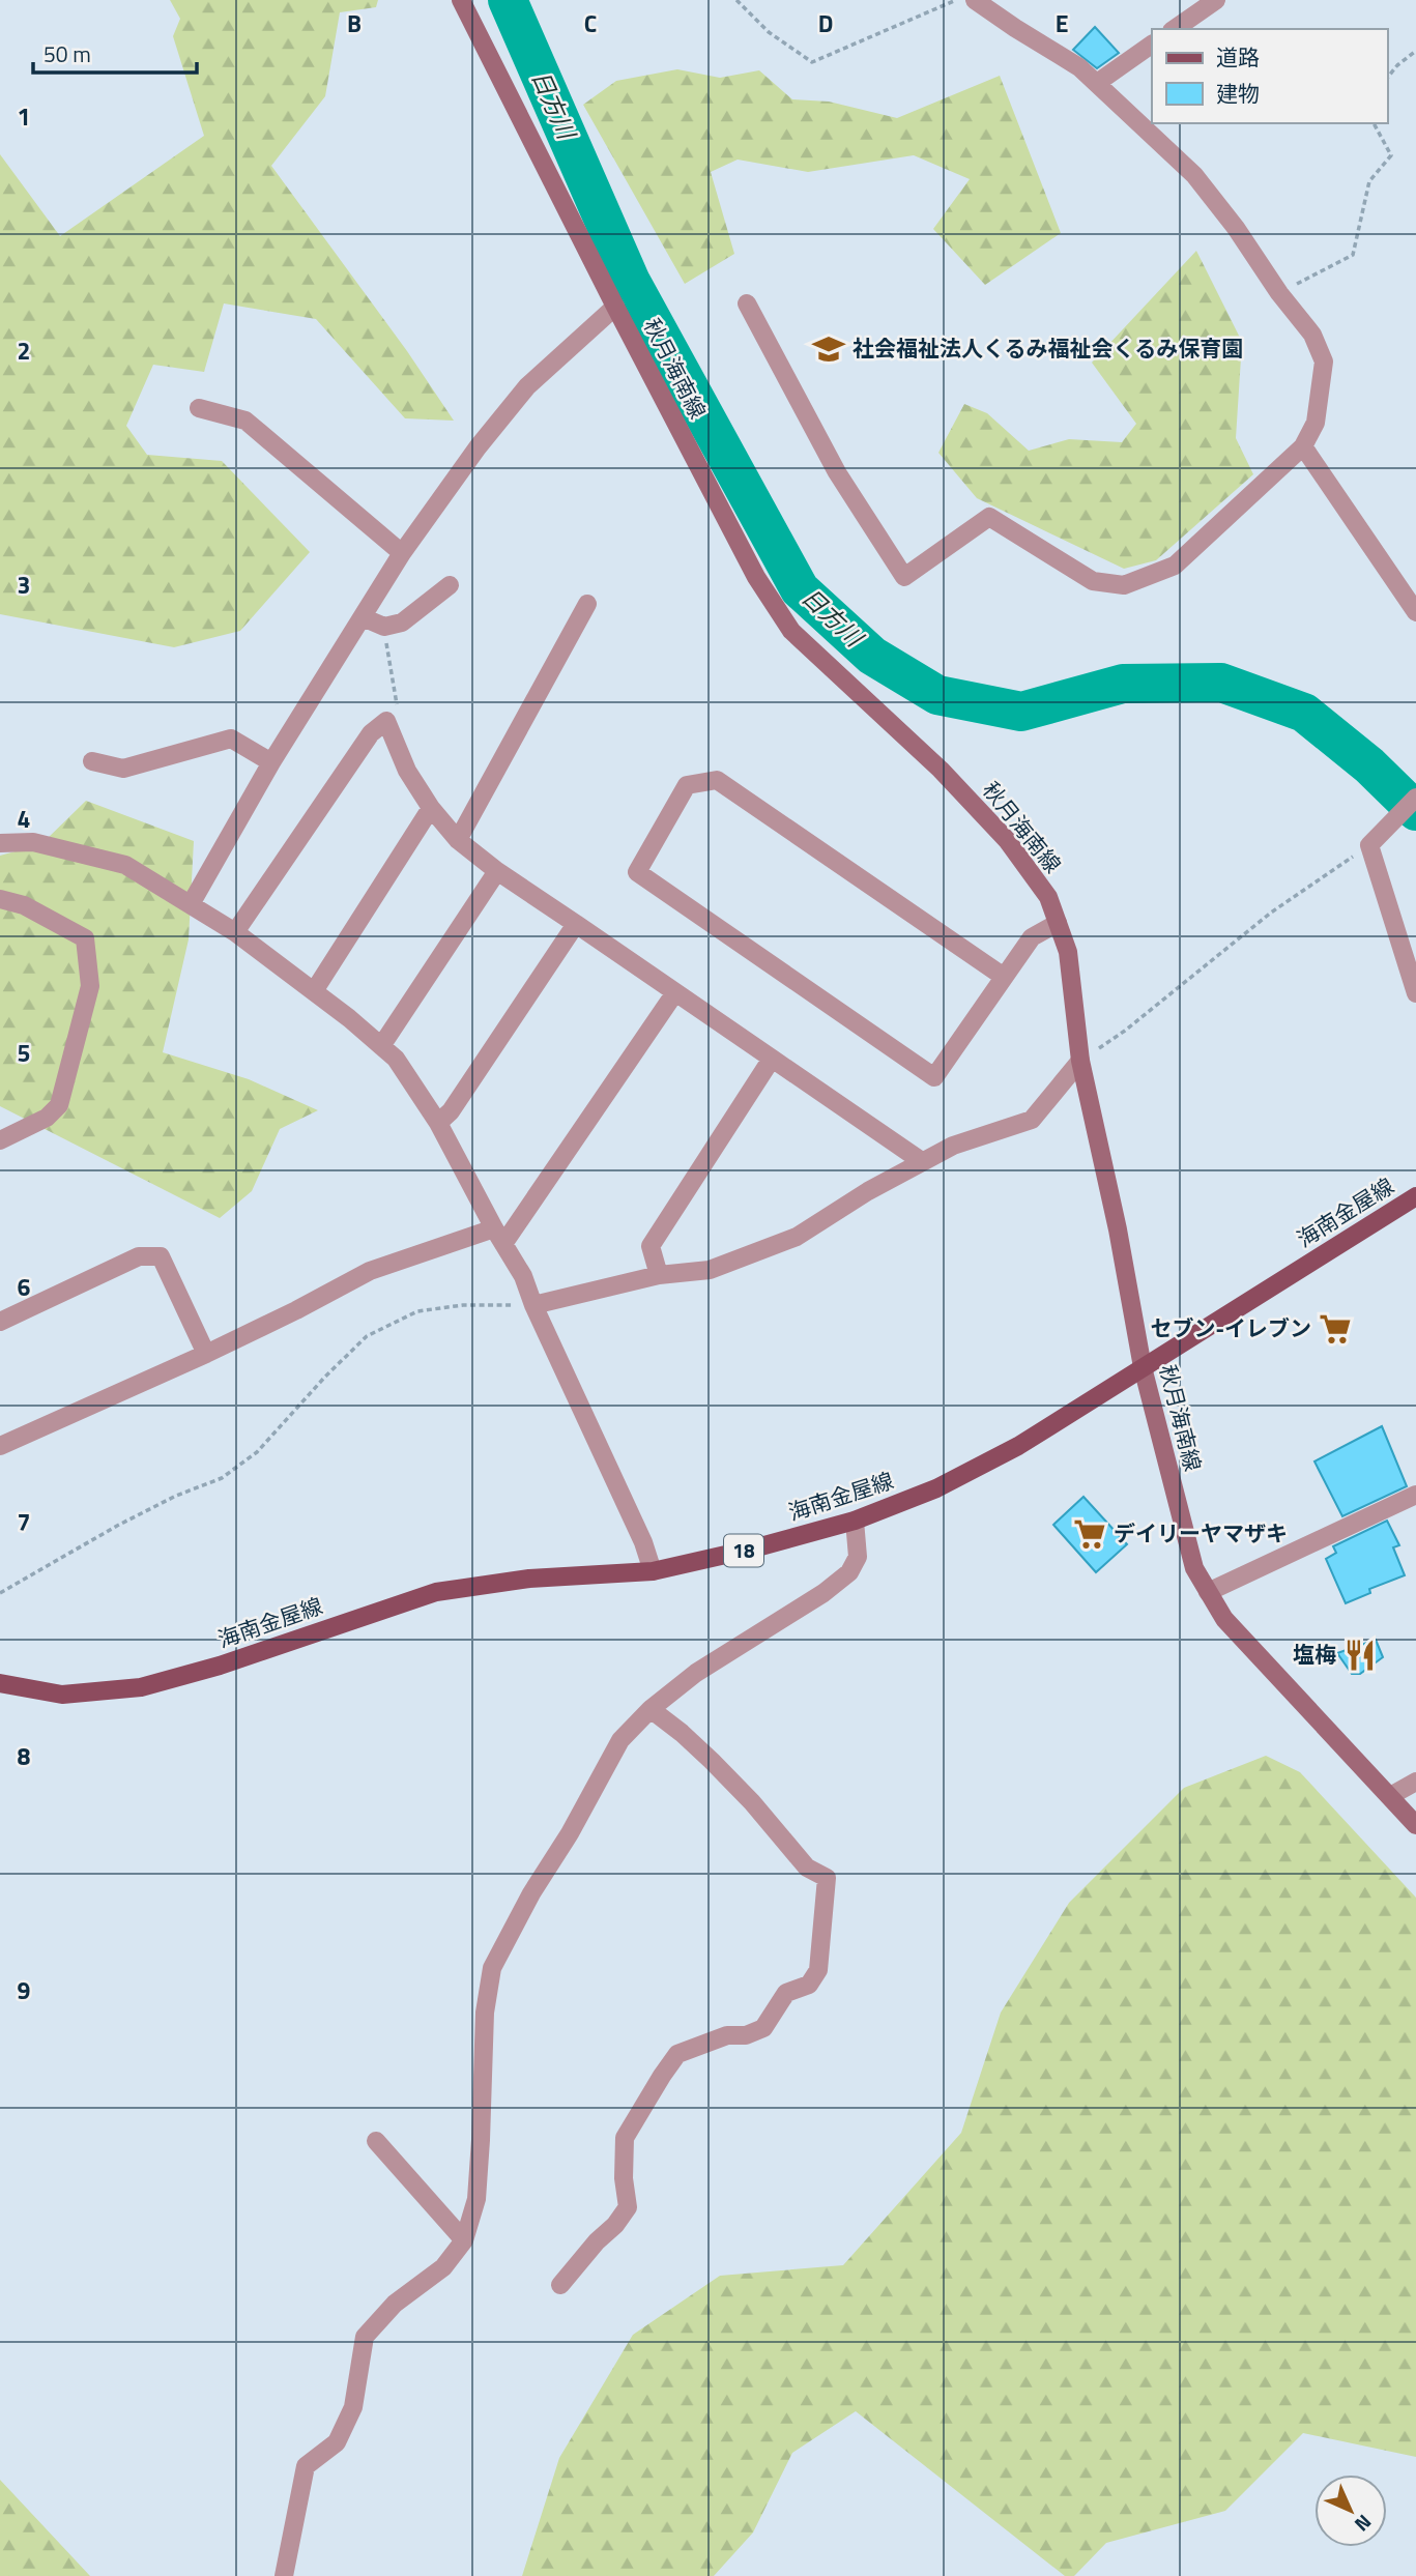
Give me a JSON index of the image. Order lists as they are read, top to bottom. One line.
{"streets":{"main road":["秋月海南線","海南金屋線","18"]},"crossings":[["秋月海南線","海南金屋線"]],"water":["日方川"],"places":{"school or university":["社会福祉法人くるみ福祉会くるみ保育園"],"supermarket":["セブン-イレブン","デイリーヤマザキ"],"restaurant":["塩梅"]},"legend":["道路","建物"],"scale_bar":"50 m","north":"bottom right","grid":{"columns":["B","C","D","E"],"rows":["1","2","3","4","5","6","7","8","9"]}}
